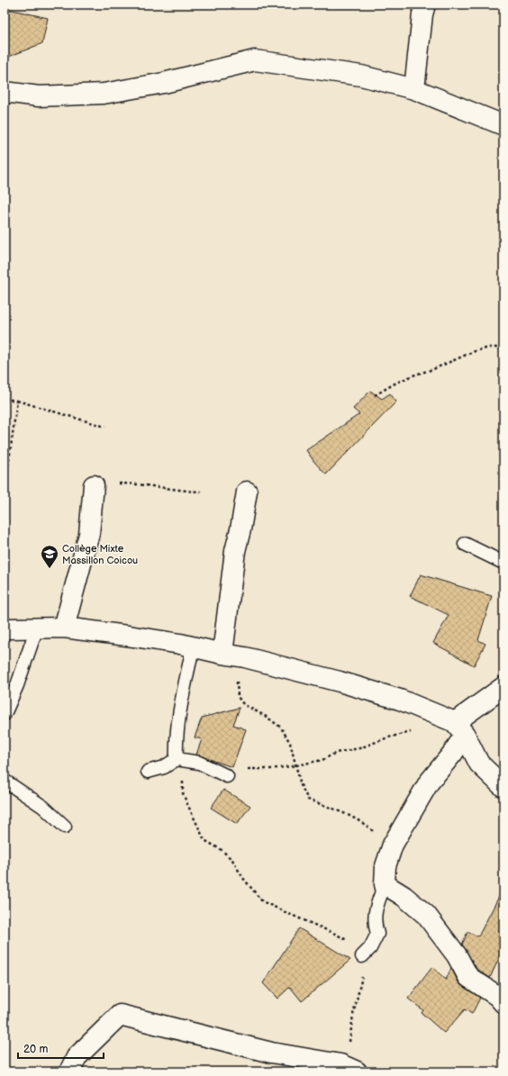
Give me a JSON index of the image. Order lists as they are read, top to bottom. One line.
{"places":{"school or university":["Collège Mixte Massillon Coicou"]},"scale_bar":"20 m"}
